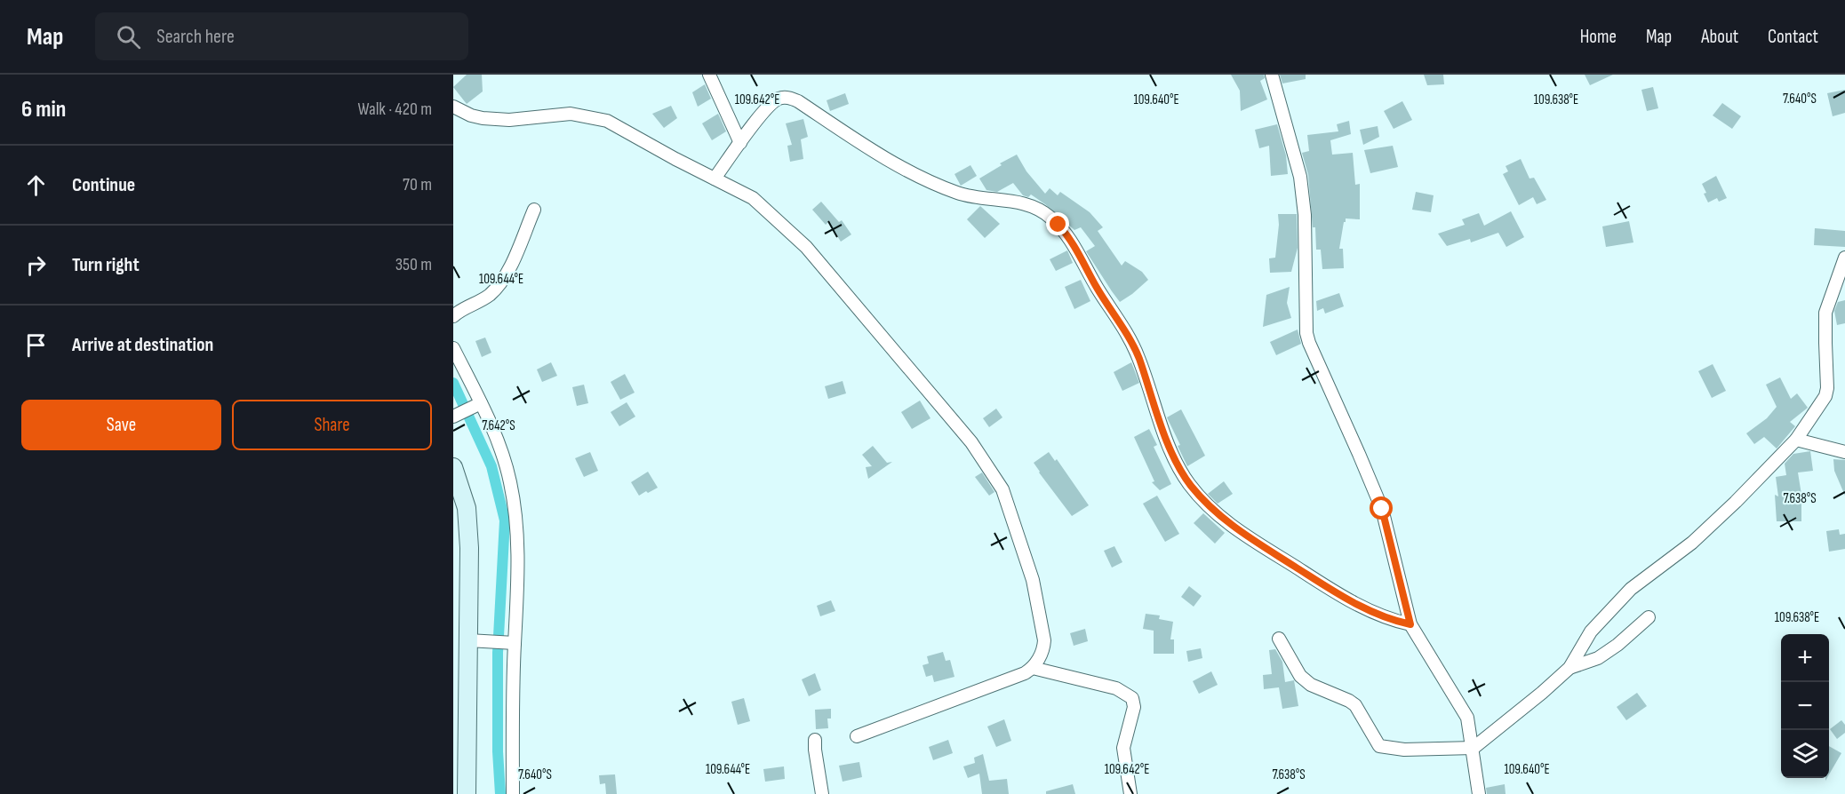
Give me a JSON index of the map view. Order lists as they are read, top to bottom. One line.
{"page":{"header":"Map","search":"Search here","nav":["Home","Map","About","Contact"],"heading":["6 min","Walk · 420 m"],"list":[["Continue","70 m"],["Turn right","350 m"],"Arrive at destination"],"buttons":["Save","Share"],"map_buttons":["+","−"]},"coordinates":["7.640°S","109.640°E","109.638°E","109.642°E","109.644°E","7.642°S","7.638°S"]}
